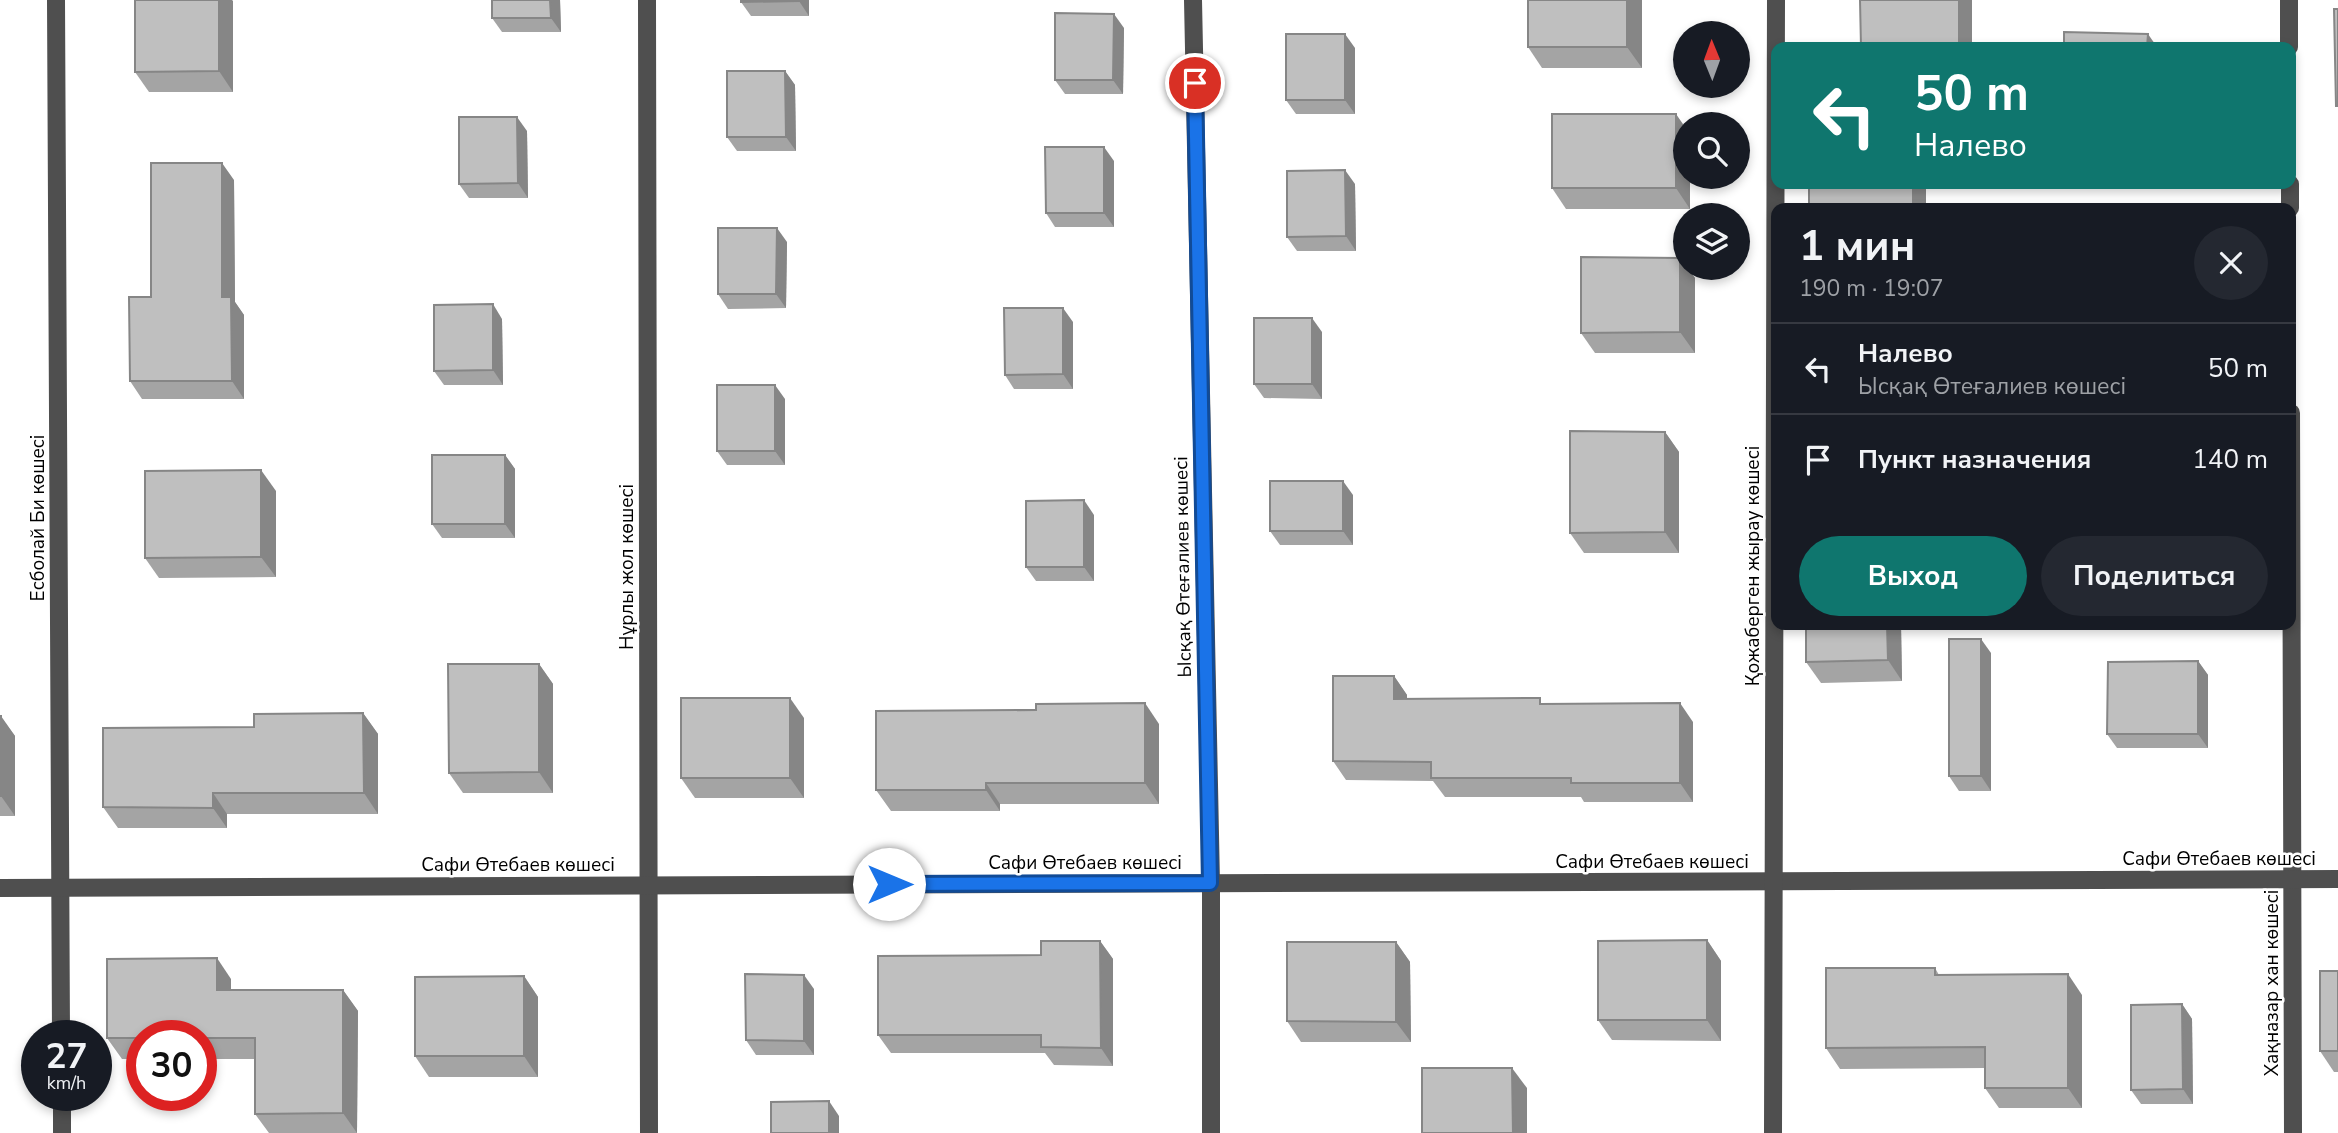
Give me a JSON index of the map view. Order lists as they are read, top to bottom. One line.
{"streets":{"street":["Есболай Би көшесі","Қожаберген жырау көшесі","Нұрлы жол көшесі","Ысқақ Өтеғалиев көшесі","Сафи Өтебаев көшесі","Хақназар хан көшесі"]},"crossings":[["Есболай Би көшесі","Сафи Өтебаев көшесі"],["Қожаберген жырау көшесі","Сафи Өтебаев көшесі"],["Нұрлы жол көшесі","Сафи Өтебаев көшесі"],["Ысқақ Өтеғалиев көшесі","Сафи Өтебаев көшесі"],["Сафи Өтебаев көшесі","Хақназар хан көшесі"]],"north":"top","page":{"turn":["50 m","Налево"],"heading":["1 мин","190 m · 19:07"],"list":[{"name":"Налево","note":"Ысқақ Өтеғалиев көшесі","value":"50 m"},{"name":"Пункт назначения","value":"140 m"}],"buttons":["Выход","Поделиться"],"speed":"27 km/h","limit":"30"}}
